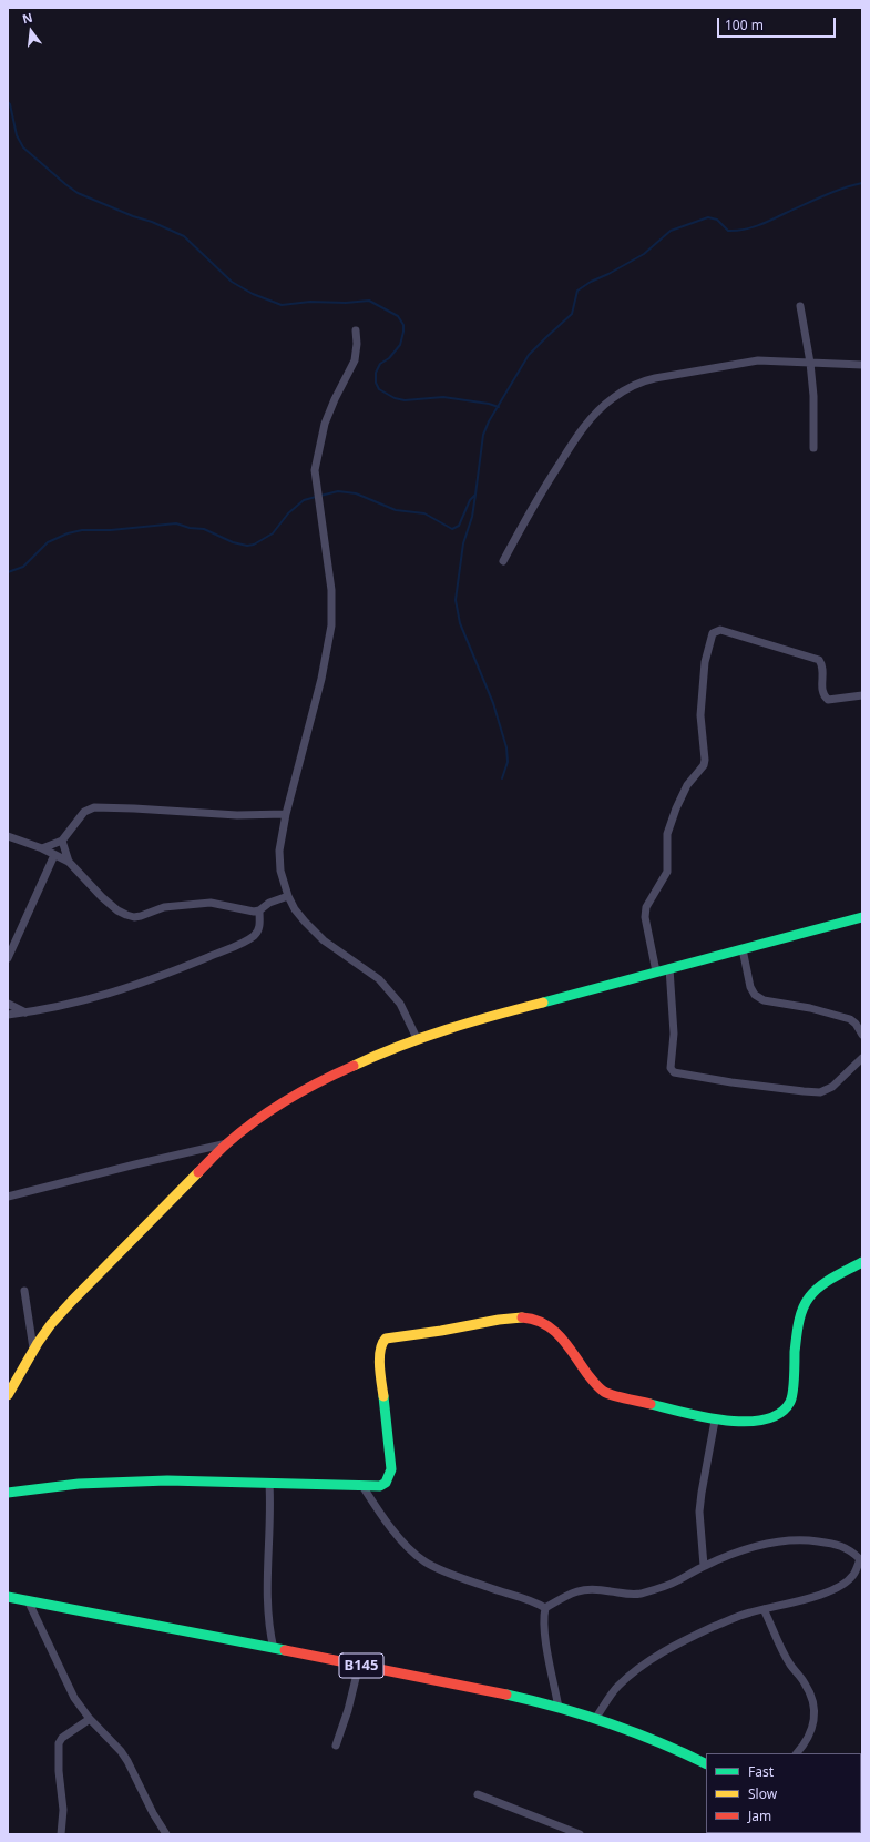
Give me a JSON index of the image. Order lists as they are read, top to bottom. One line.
{"streets":{"street":["B145"]},"legend":["Fast","Slow","Jam"],"scale_bar":"100 m","north":"top"}
